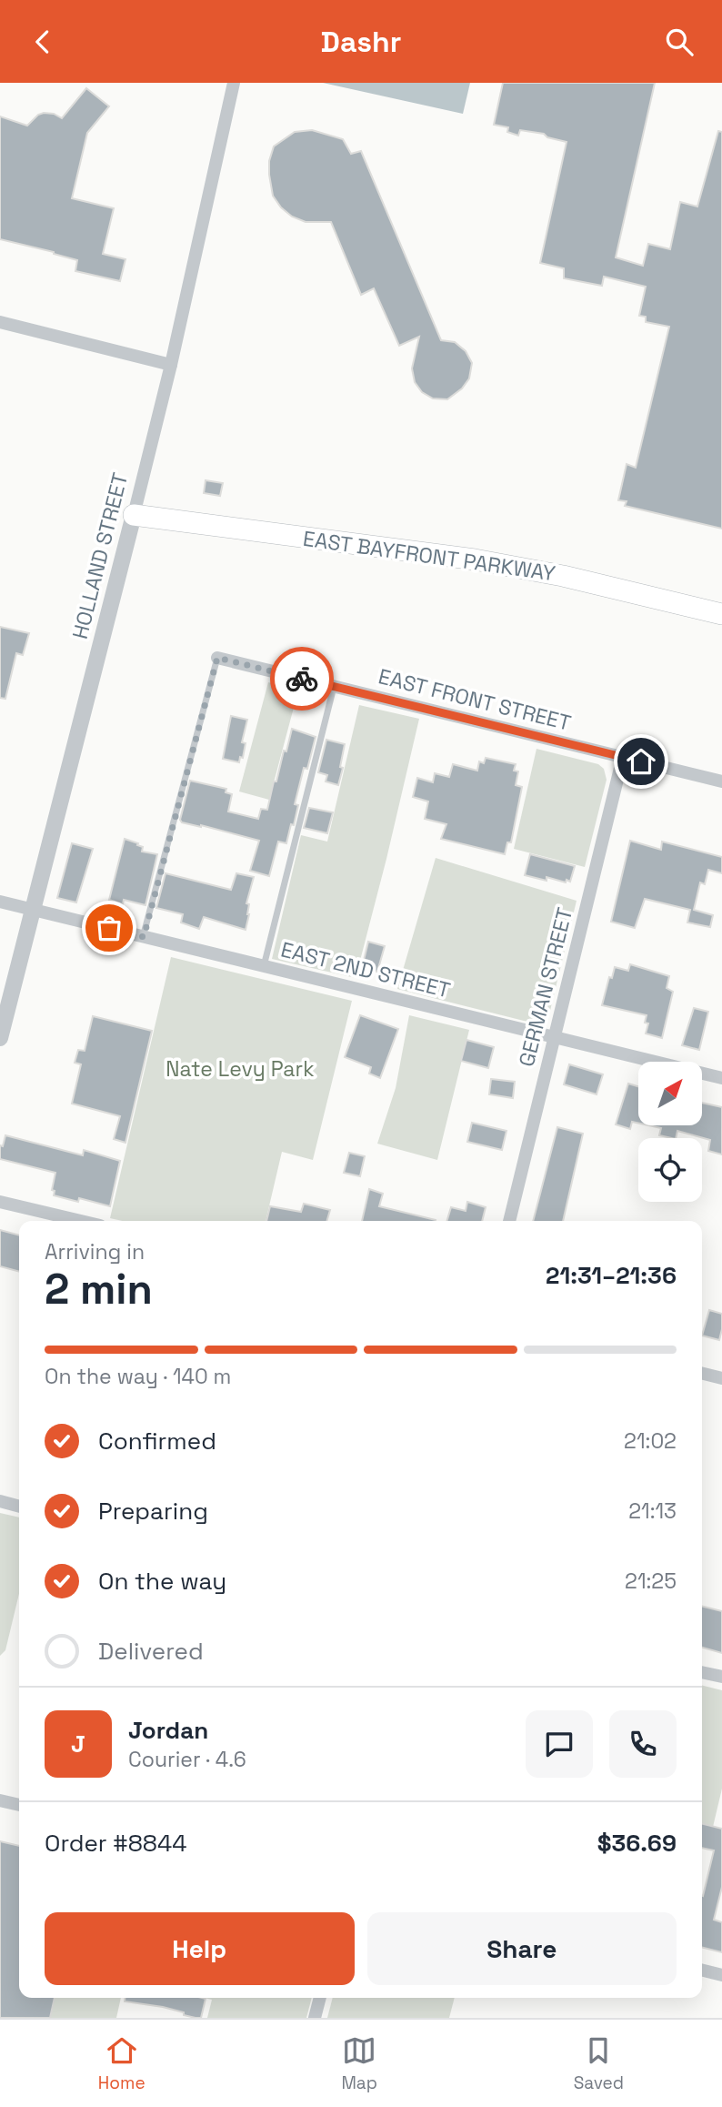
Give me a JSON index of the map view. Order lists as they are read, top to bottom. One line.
{"streets":{"highway":["EAST BAYFRONT PARKWAY"],"street":["HOLLAND STREET","EAST FRONT STREET","EAST 2ND STREET","GERMAN STREET"]},"crossings":[["HOLLAND STREET","EAST BAYFRONT PARKWAY"],["HOLLAND STREET","EAST 2ND STREET"],["EAST FRONT STREET","GERMAN STREET"],["EAST 2ND STREET","GERMAN STREET"]],"parks":["Nate Levy Park"],"north":"top right","page":{"header":"Dashr","heading":["2 min","Arriving in","21:31–21:36"],"panel":["Jordan","Courier · 4.6","Order #8844","$36.69"],"bar":"On the way · 140 m","list":[["Confirmed","21:02"],["Preparing","21:13"],["On the way","21:25"],"Delivered"],"round":"J","buttons":["Help","Share"],"tabs":["Home","Map","Saved"]}}
